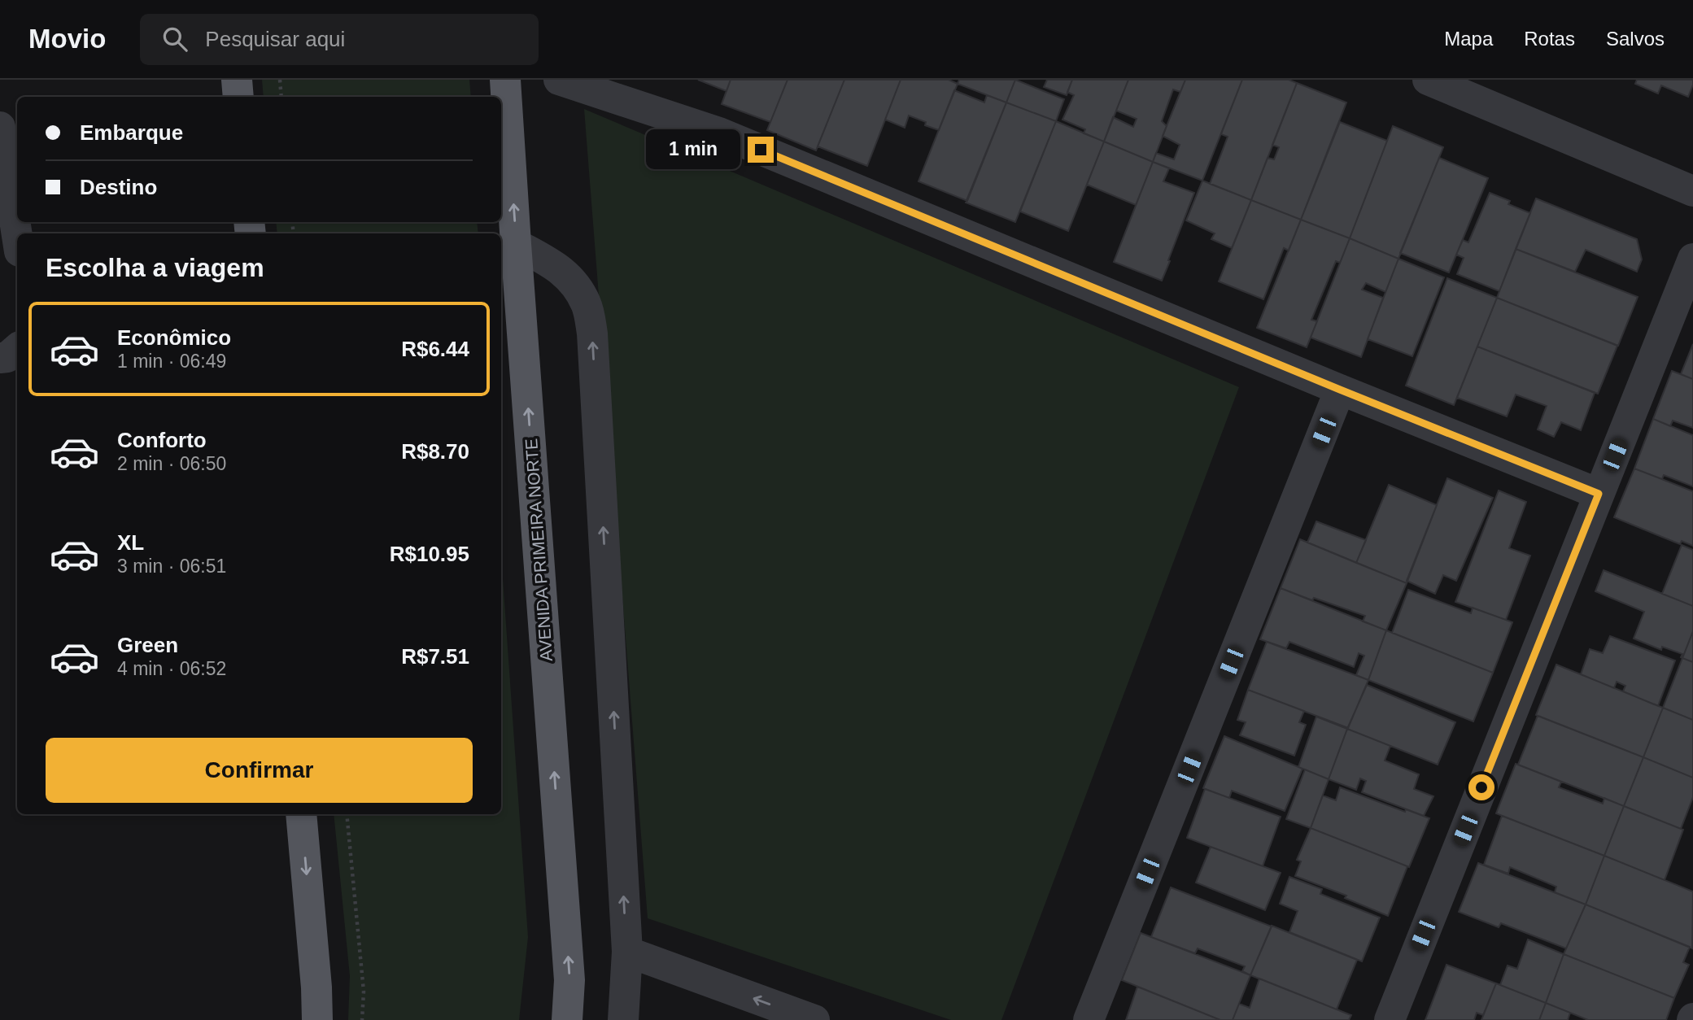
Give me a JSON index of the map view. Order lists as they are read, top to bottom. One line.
{"streets":{"main road":["AVENIDA PRIMEIRA NORTE"]},"one_way":["AVENIDA PRIMEIRA NORTE"],"page":{"header":"Movio","search":"Pesquisar aqui","nav":["Mapa","Rotas","Salvos"],"banner":["Embarque","Destino"],"bubble":"1 min","heading":"Escolha a viagem","list":[{"name":"Econômico","note":"1 min · 06:49","value":"R$6.44"},{"name":"Conforto","note":"2 min · 06:50","value":"R$8.70"},{"name":"XL","note":"3 min · 06:51","value":"R$10.95"},{"name":"Green","note":"4 min · 06:52","value":"R$7.51"}],"buttons":"Confirmar"}}
